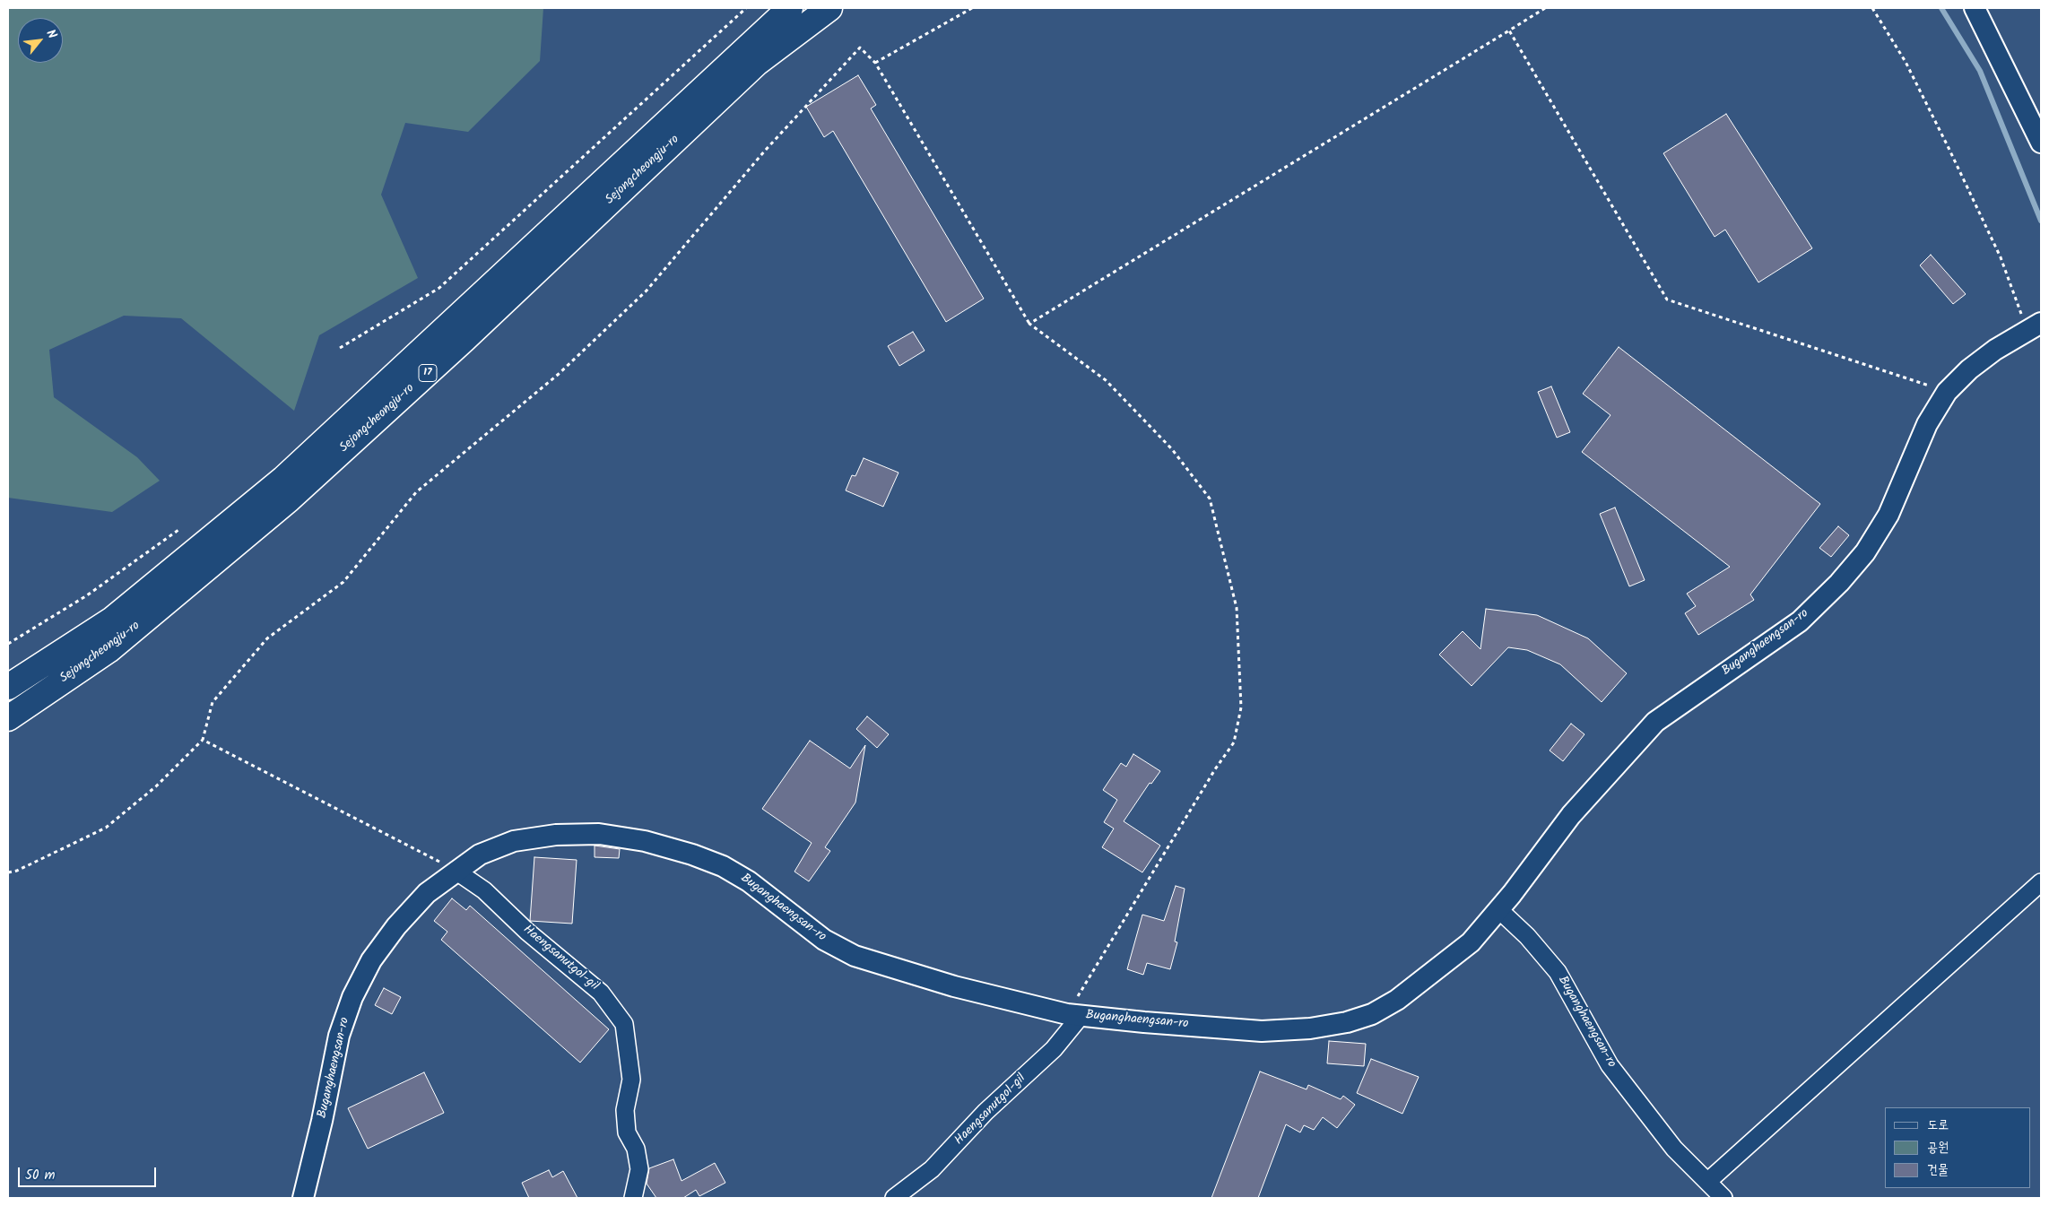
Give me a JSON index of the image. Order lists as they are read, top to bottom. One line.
{"streets":{"highway":["Sejongcheongju-ro","17"],"street":["Buganghaengsan-ro","Haengsanutgol-gil"]},"crossings":[["Buganghaengsan-ro","Haengsanutgol-gil"]],"legend":["도로","공원","건물"],"scale_bar":"50 m","north":"top right"}
